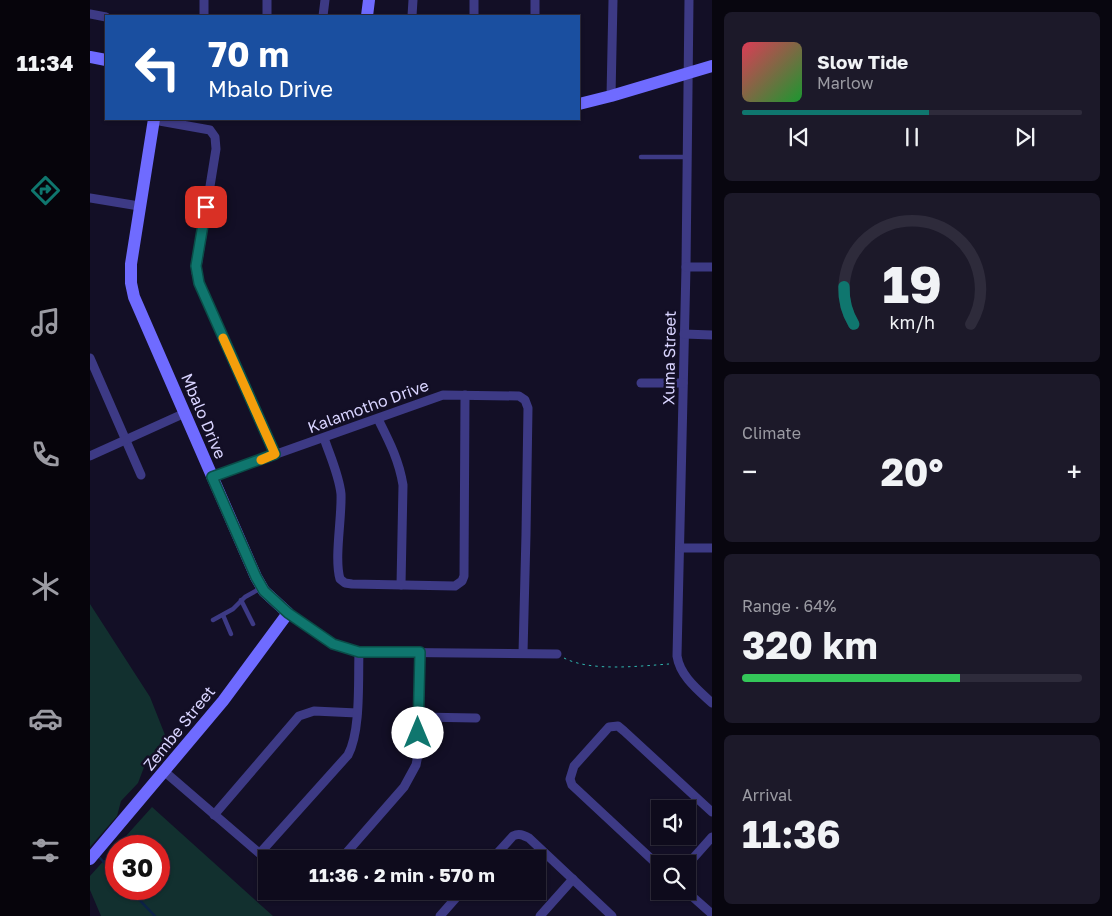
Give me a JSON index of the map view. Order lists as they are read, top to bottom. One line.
{"streets":{"street":["Xuma Street","Kalamotho Drive","Mbalo Drive","Zembe Street"]},"crossings":[["Kalamotho Drive","Mbalo Drive"],["Mbalo Drive","Zembe Street"]],"page":{"tabs":"11:34","turn":["70 m","Mbalo Drive"],"song":["Slow Tide","Marlow"],"tile":["Climate",["Range · 64%","320 km"],["Arrival","11:36"]],"heat":["−","20°","+"],"limit":"30","trip":"11:36 · 2 min · 570 m","gauge":["19","km/h"]}}
